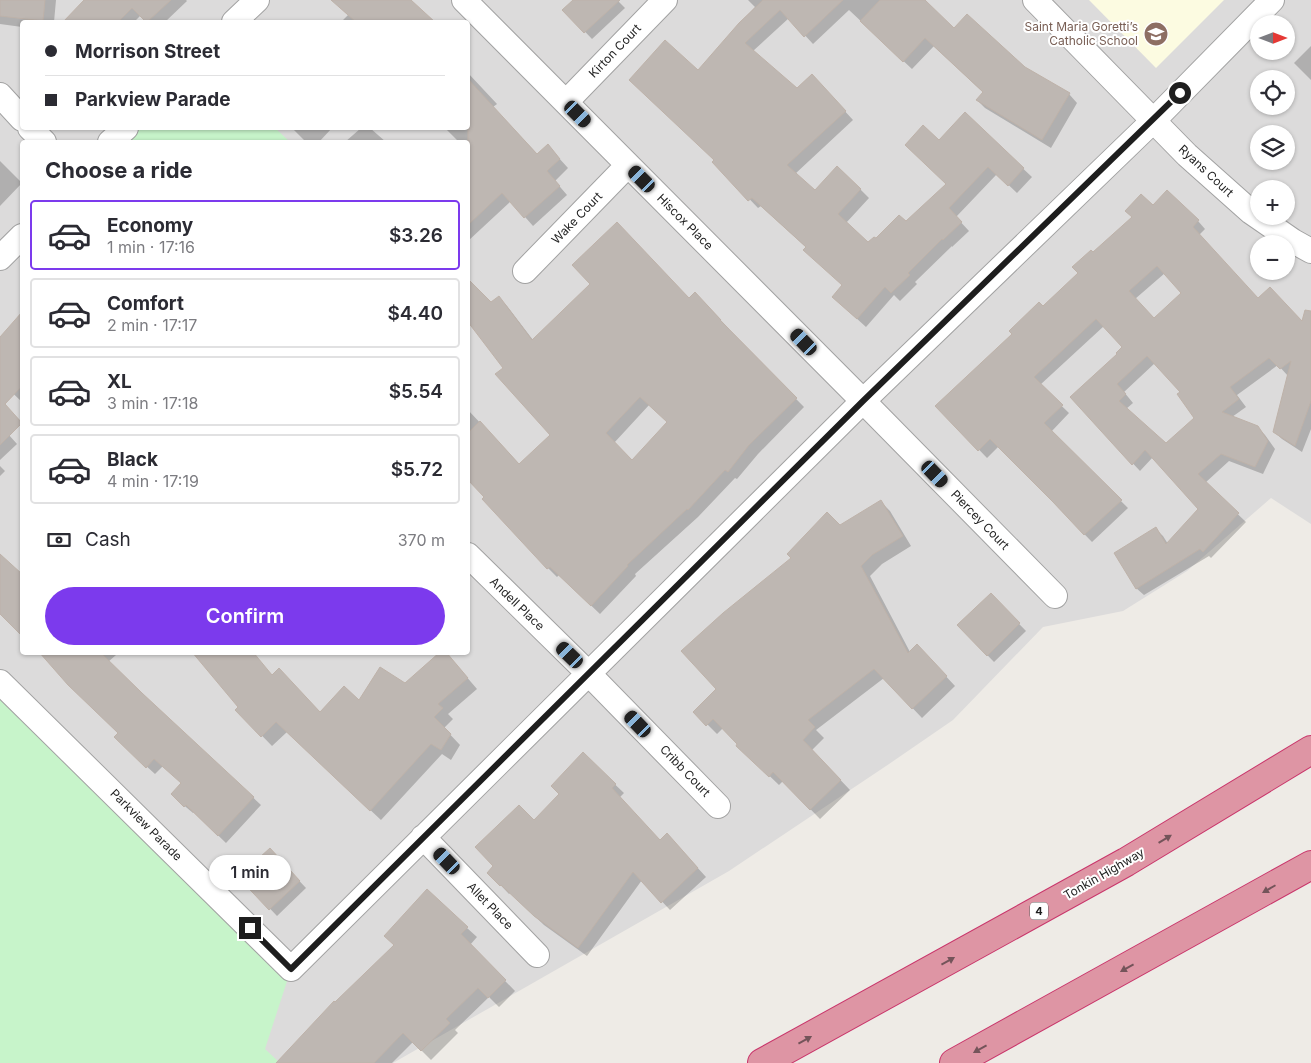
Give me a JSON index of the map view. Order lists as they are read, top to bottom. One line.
{"streets":{"highway":["Tonkin Highway","4"],"street":["Kirton Court","Ryans Court","Wake Court","Hiscox Place","Piercey Court","Andell Place","Cribb Court","Parkview Parade","Allet Place"]},"crossings":[["Kirton Court","Hiscox Place"],["Wake Court","Hiscox Place"],["Hiscox Place","Piercey Court"],["Andell Place","Cribb Court"],["Parkview Parade","Allet Place"]],"places":{"school or university":["Saint Maria Goretti’s Catholic School"]},"north":"right","page":{"map_buttons":["+","−"],"banner":["Morrison Street","Parkview Parade"],"heading":"Choose a ride","list":[{"name":"Economy","note":"1 min · 17:16","value":"$3.26"},{"name":"Comfort","note":"2 min · 17:17","value":"$4.40"},{"name":"XL","note":"3 min · 17:18","value":"$5.54"},{"name":"Black","note":"4 min · 17:19","value":"$5.72"}],"pay":["Cash","370 m"],"buttons":"Confirm","bubble":"1 min"}}
